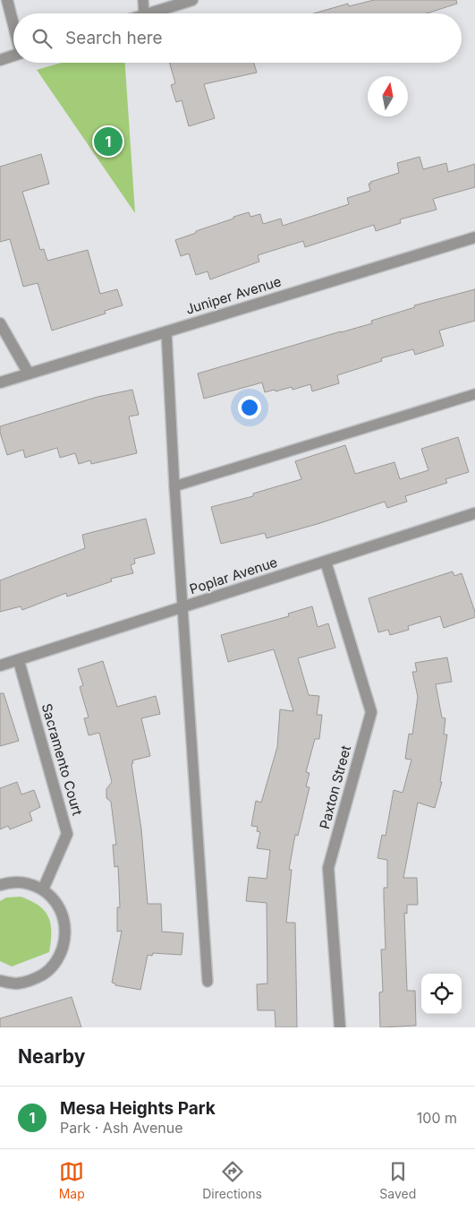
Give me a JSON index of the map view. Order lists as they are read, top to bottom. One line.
{"streets":{"street":["Juniper Avenue","Poplar Avenue","Sacramento Court","Paxton Street"]},"crossings":[["Poplar Avenue","Sacramento Court"],["Poplar Avenue","Paxton Street"]],"north":"top","page":{"search":"Search here","pins":"1","heading":"Nearby","list":[{"mark":"1","name":"Mesa Heights Park","note":"Park · Ash Avenue","value":"100 m"}],"nav":["Map","Directions","Saved"]}}
